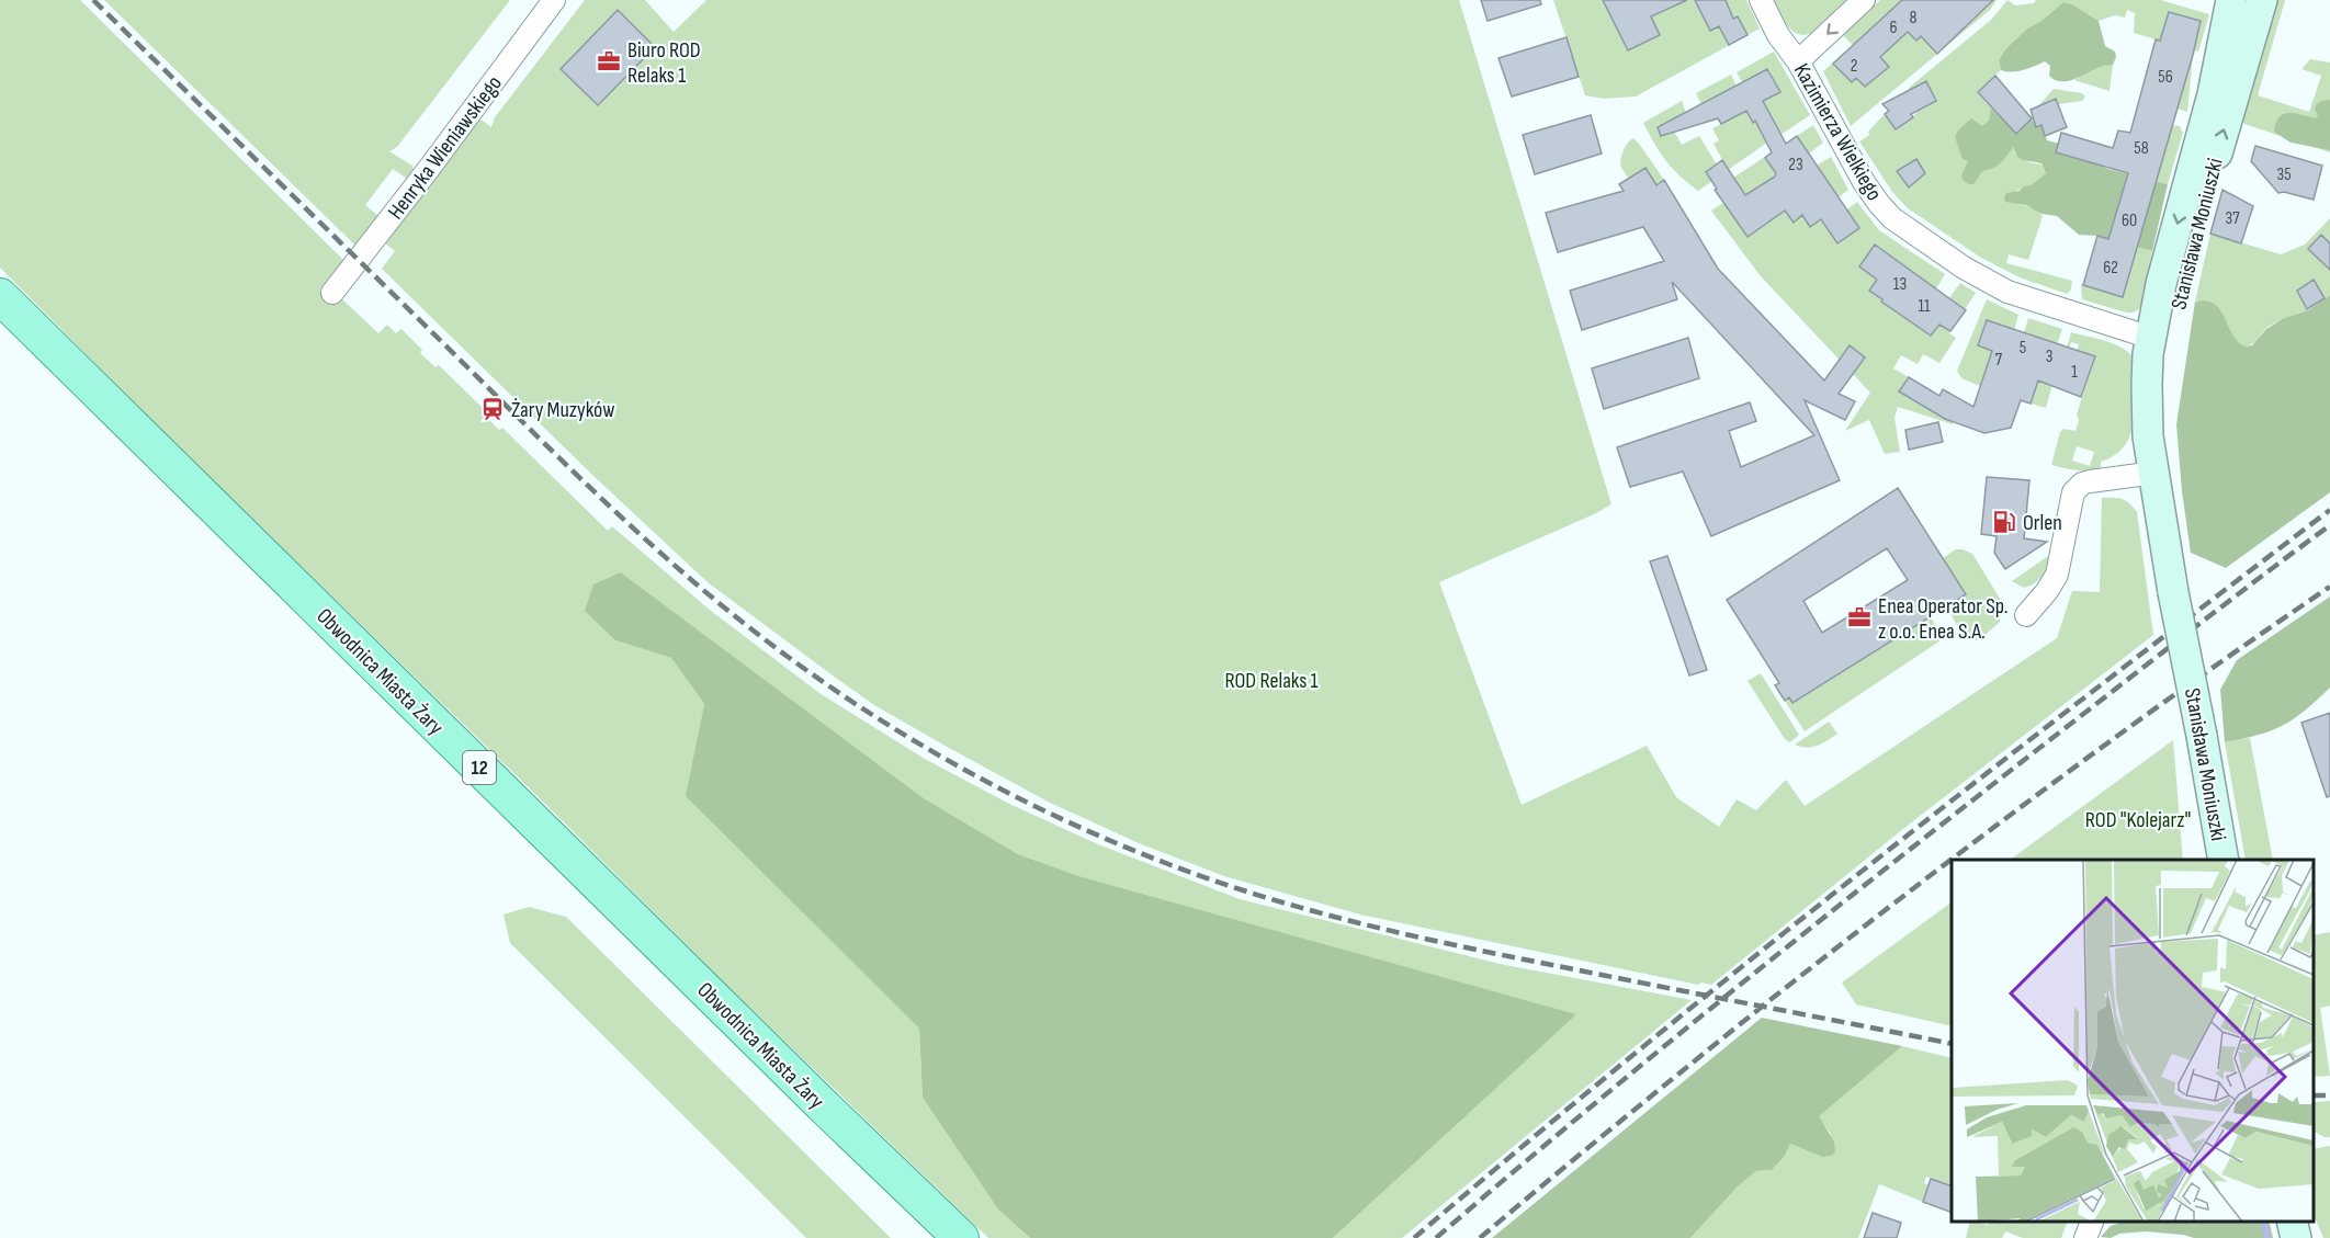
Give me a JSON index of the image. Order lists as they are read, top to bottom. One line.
{"streets":{"main road":["Obwodnica Miasta Żary","12"],"street":["Kazimierza Wielkiego","Henryka Wieniawskiego","Stanisława Moniuszki"]},"crossings":[["Kazimierza Wielkiego","Stanisława Moniuszki"]],"parks":["ROD Relaks 1","ROD \"Kolejarz\""],"places":{"office":["Biuro ROD Relaks 1","Enea Operator Sp. z o.o. Enea S.A."],"station":["Żary Muzyków"],"fuel station":["Orlen"]},"house_numbers":["8","6","2","56","58","23","35","37","60","62","13","11","5","3","7","1"]}
